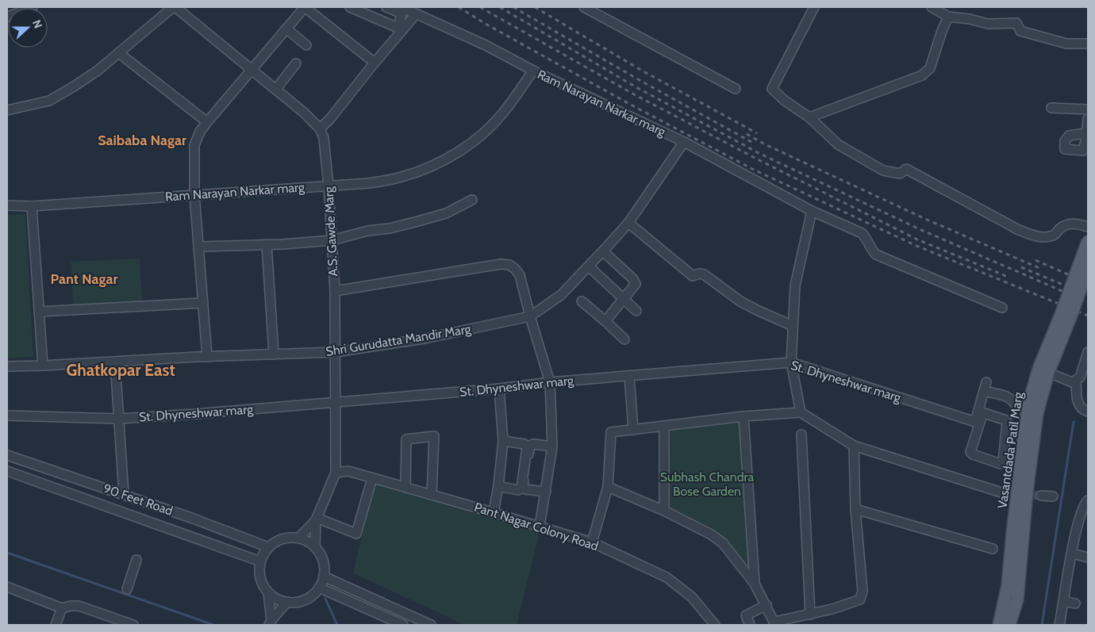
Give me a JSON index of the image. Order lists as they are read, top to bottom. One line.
{"streets":{"main road":["Vasantdada Patil Marg"],"street":["Ram Narayan Narkar marg","A.S. Gawde Marg","Shri Gurudatta Mandir Marg","St. Dhyneshwar marg","90 Feet Road","Pant Nagar Colony Road"]},"crossings":[["Ram Narayan Narkar marg","A.S. Gawde Marg"],["Ram Narayan Narkar marg","Shri Gurudatta Mandir Marg"],["A.S. Gawde Marg","Shri Gurudatta Mandir Marg"],["A.S. Gawde Marg","St. Dhyneshwar marg"],["A.S. Gawde Marg","90 Feet Road"],["A.S. Gawde Marg","Pant Nagar Colony Road"]],"districts":["Saibaba Nagar","Pant Nagar","Ghatkopar East"],"parks":["Subhash Chandra Bose Garden"],"north":"right"}
